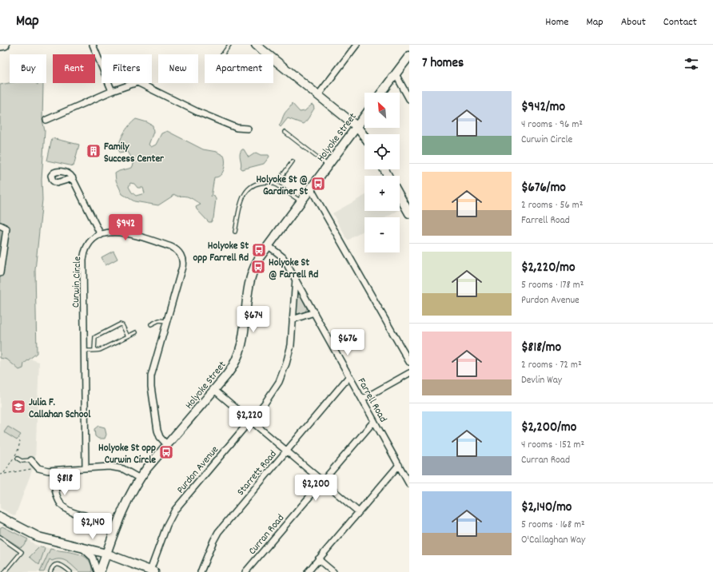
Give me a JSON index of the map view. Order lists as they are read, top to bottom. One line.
{"streets":{"main road":["Holyoke Street"],"street":["Curwin Circle","Farrell Road","Purdon Avenue","Starrett Road","Curran Road"]},"crossings":[["Holyoke Street","Farrell Road"],["Farrell Road","Purdon Avenue"],["Farrell Road","Starrett Road"],["Farrell Road","Curran Road"]],"places":{"building":["Family Success Center"],"bus stop":["Holyoke St @ Gardiner St","Holyoke St opp Farrell Rd","Holyoke St @ Farrell Rd","Holyoke St opp Curwin Circle"],"school or university":["Julia F. Callahan School"]},"north":"top left","page":{"header":"Map","nav":["Home","Map","About","Contact"],"heading":"7 homes","chip":["Buy","Rent","Filters","New","Apartment"],"list":[{"name":"$942/mo","note":"4 rooms · 96 m² · Curwin Circle"},{"name":"$676/mo","note":"2 rooms · 56 m² · Farrell Road"},{"name":"$2,220/mo","note":"5 rooms · 178 m² · Purdon Avenue"},{"name":"$818/mo","note":"2 rooms · 72 m² · Devlin Way"},{"name":"$2,200/mo","note":"4 rooms · 152 m² · Curran Road"},{"name":"$2,140/mo","note":"5 rooms · 168 m² · O'Callaghan Way"}],"map_buttons":["+","−"],"price":["$942","$674","$676","$2,220","$818","$2,200","$2,140"]}}
